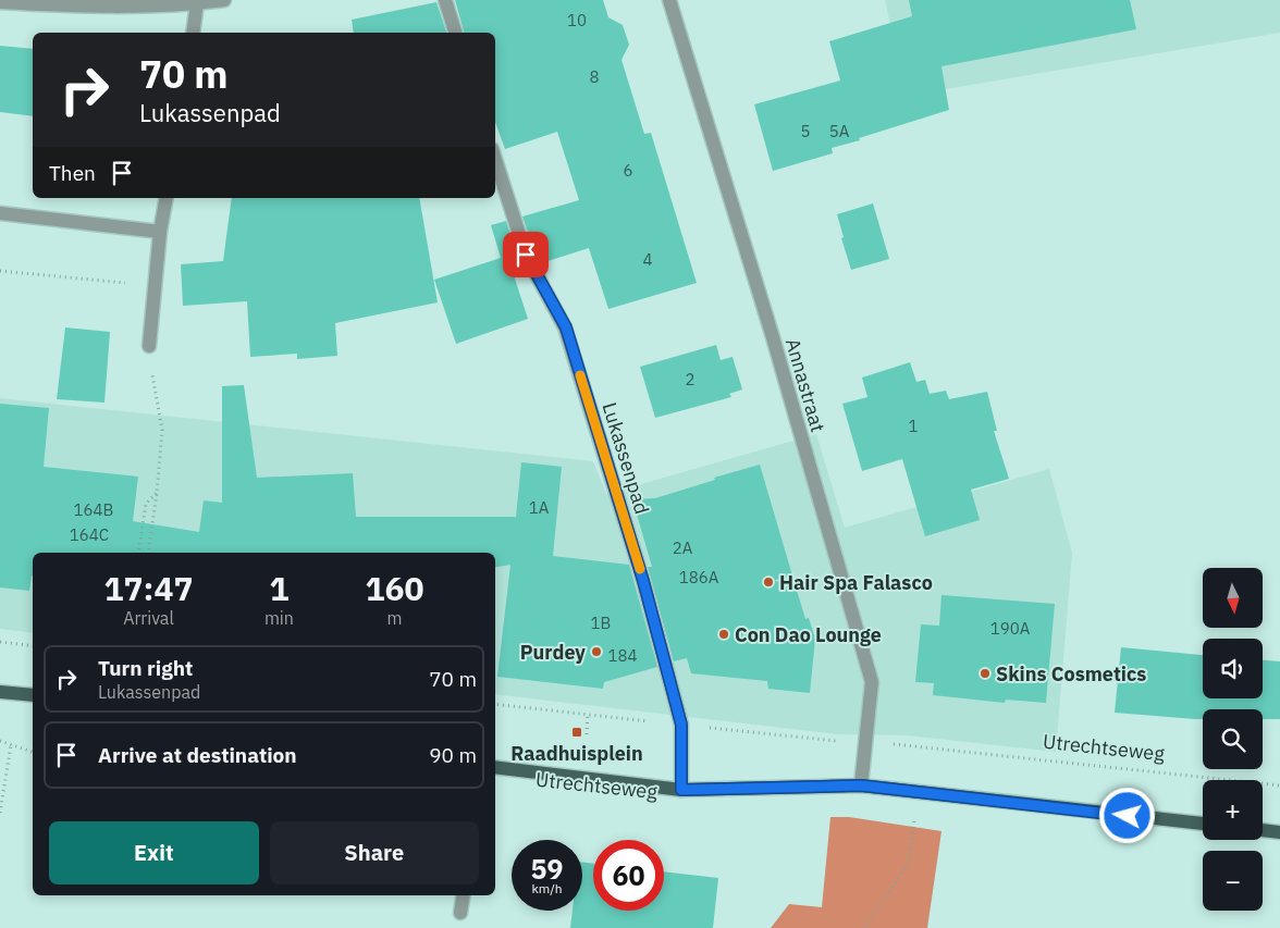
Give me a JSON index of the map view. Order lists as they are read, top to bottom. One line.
{"streets":{"main road":["Utrechtseweg"],"street":["Annastraat","Lukassenpad"]},"crossings":[["Annastraat","Utrechtseweg"],["Lukassenpad","Utrechtseweg"]],"places":{"other":["Hair Spa Falasco","Con Dao Lounge","Purdey","Skins Cosmetics"],"transit":["Raadhuisplein"]},"house_numbers":["10","8","5","5A","6","4","2","1","1A","164B","164C","2A","186A","1B","190A","184"],"north":"bottom","page":{"turn":["70 m","Lukassenpad"],"then":"Then","eta":["17:47","Arrival","1","min","160","m"],"map_buttons":["+","−"],"list":[{"name":"Turn right","note":"Lukassenpad","value":"70 m"},{"name":"Arrive at destination","value":"90 m"}],"buttons":["Exit","Share"],"speed":"59 km/h","limit":"60"}}
